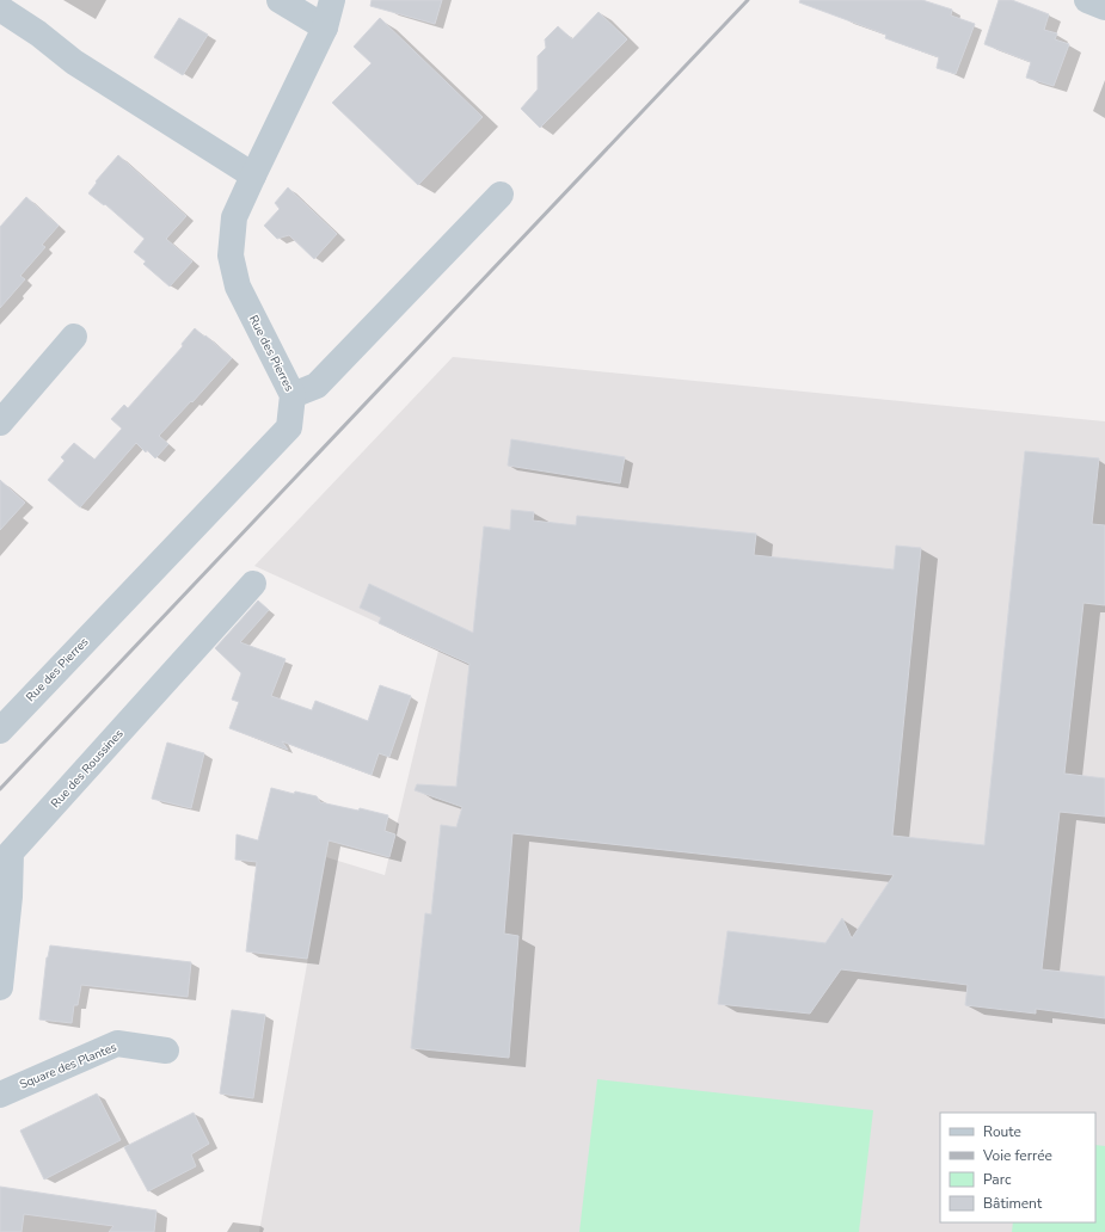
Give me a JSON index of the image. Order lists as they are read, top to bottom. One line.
{"streets":{"street":["Rue des Pierres","Rue des Roussines","Square des Plantes"]},"legend":["Route","Voie ferrée","Parc","Bâtiment"]}
